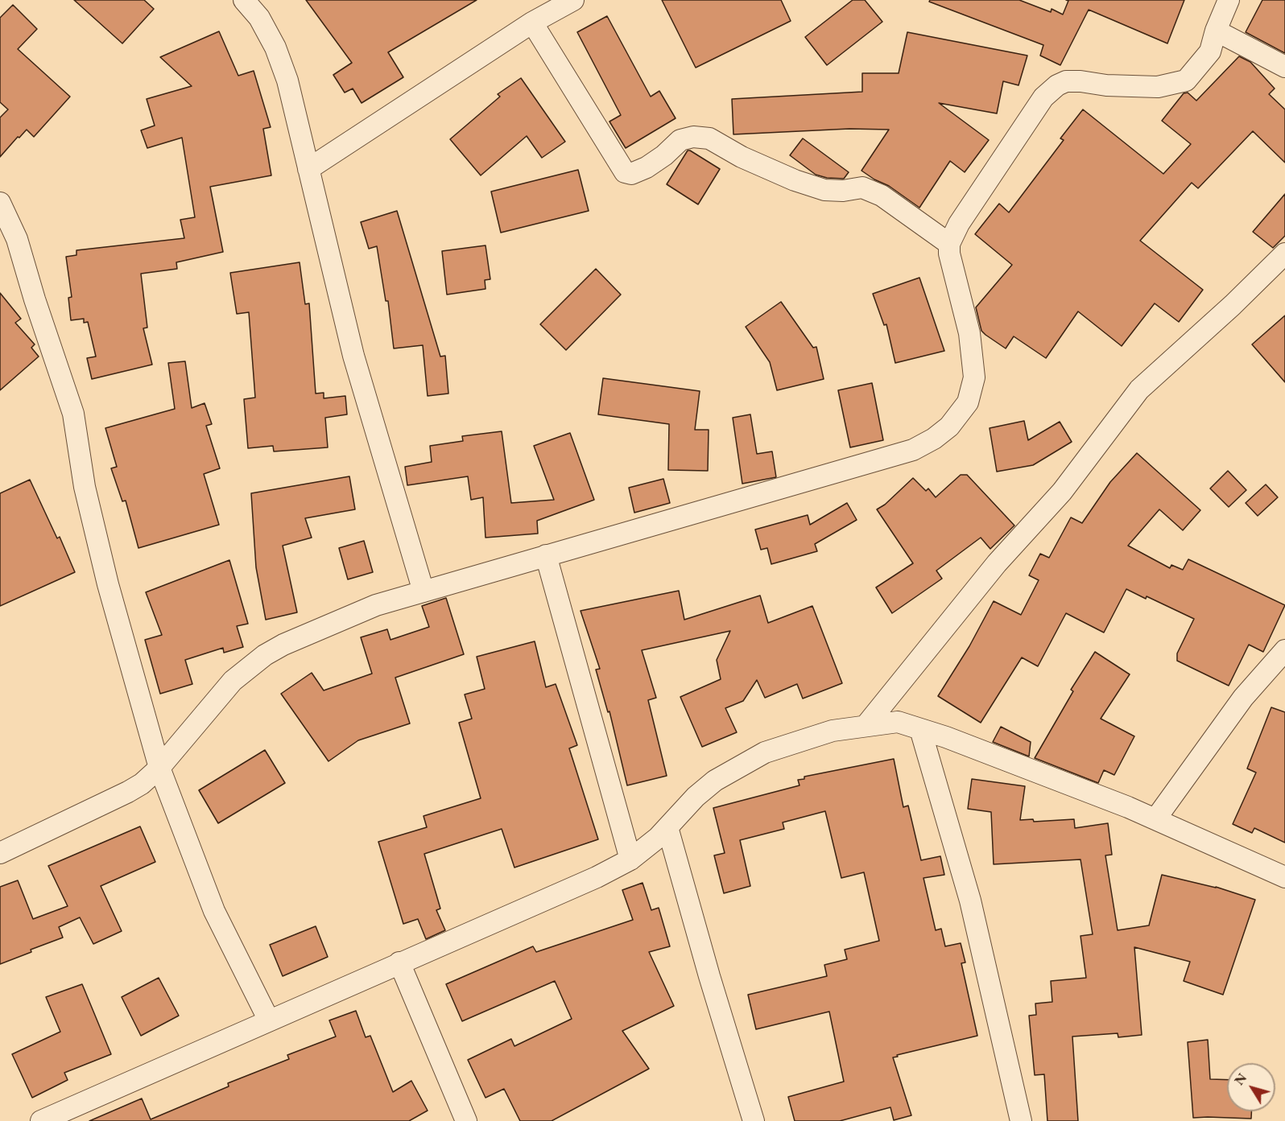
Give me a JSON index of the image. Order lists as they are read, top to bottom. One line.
{"north":"top left"}
